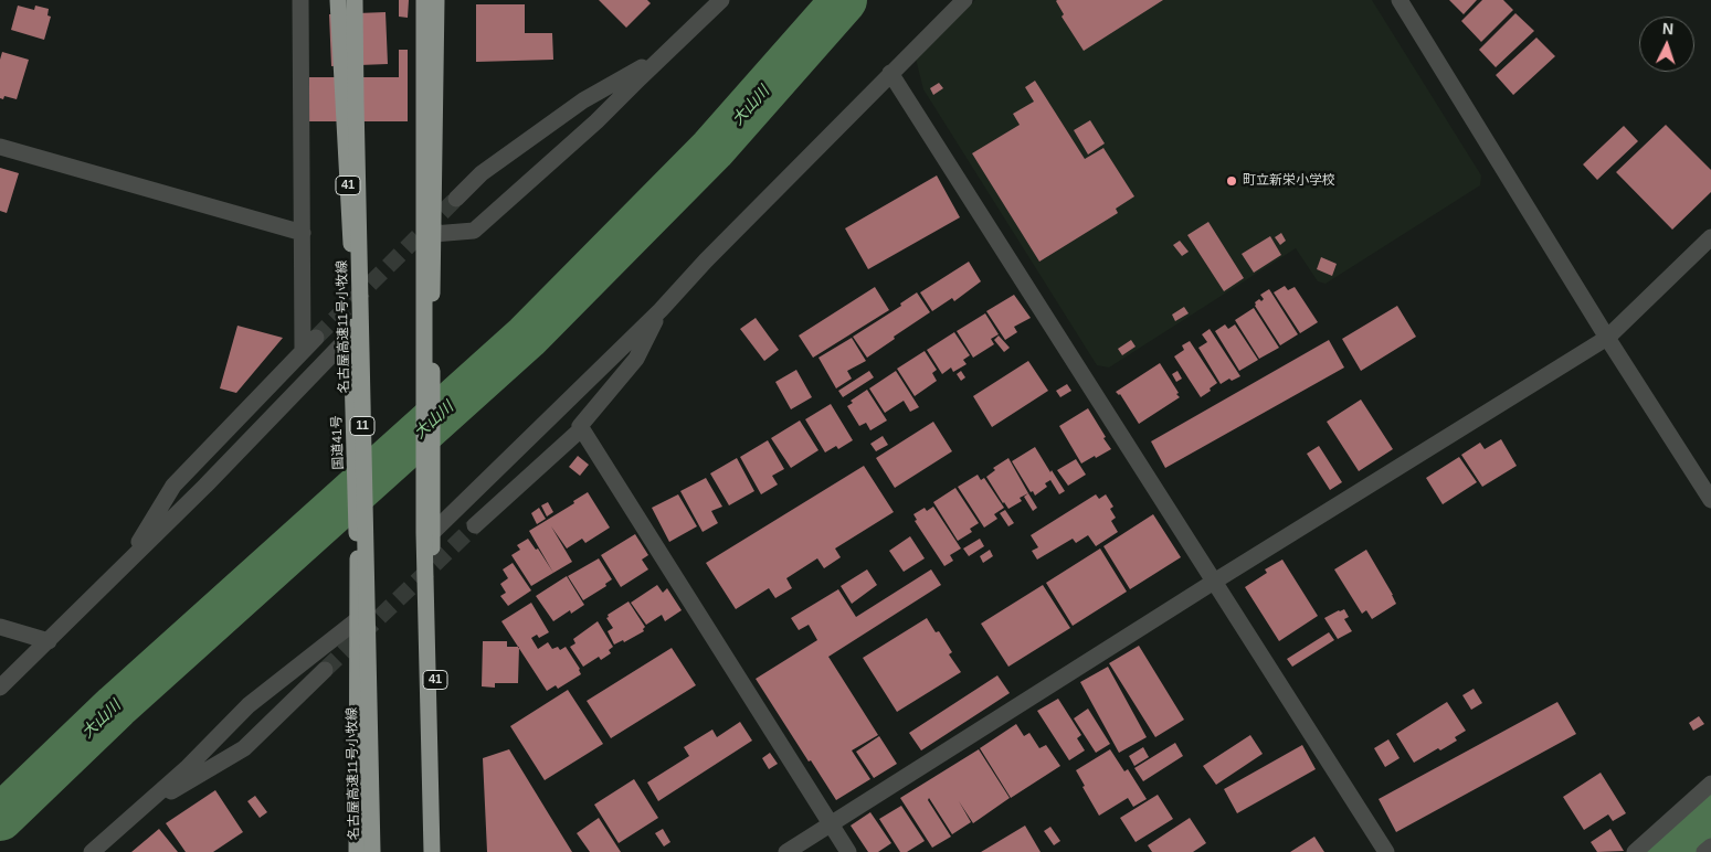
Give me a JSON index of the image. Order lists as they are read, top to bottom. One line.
{"streets":{"highway":["41","名古屋高速11号小牧線","11","国道41号"]},"water":["大山川"],"places":["町立新栄小学校"],"north":"top"}
